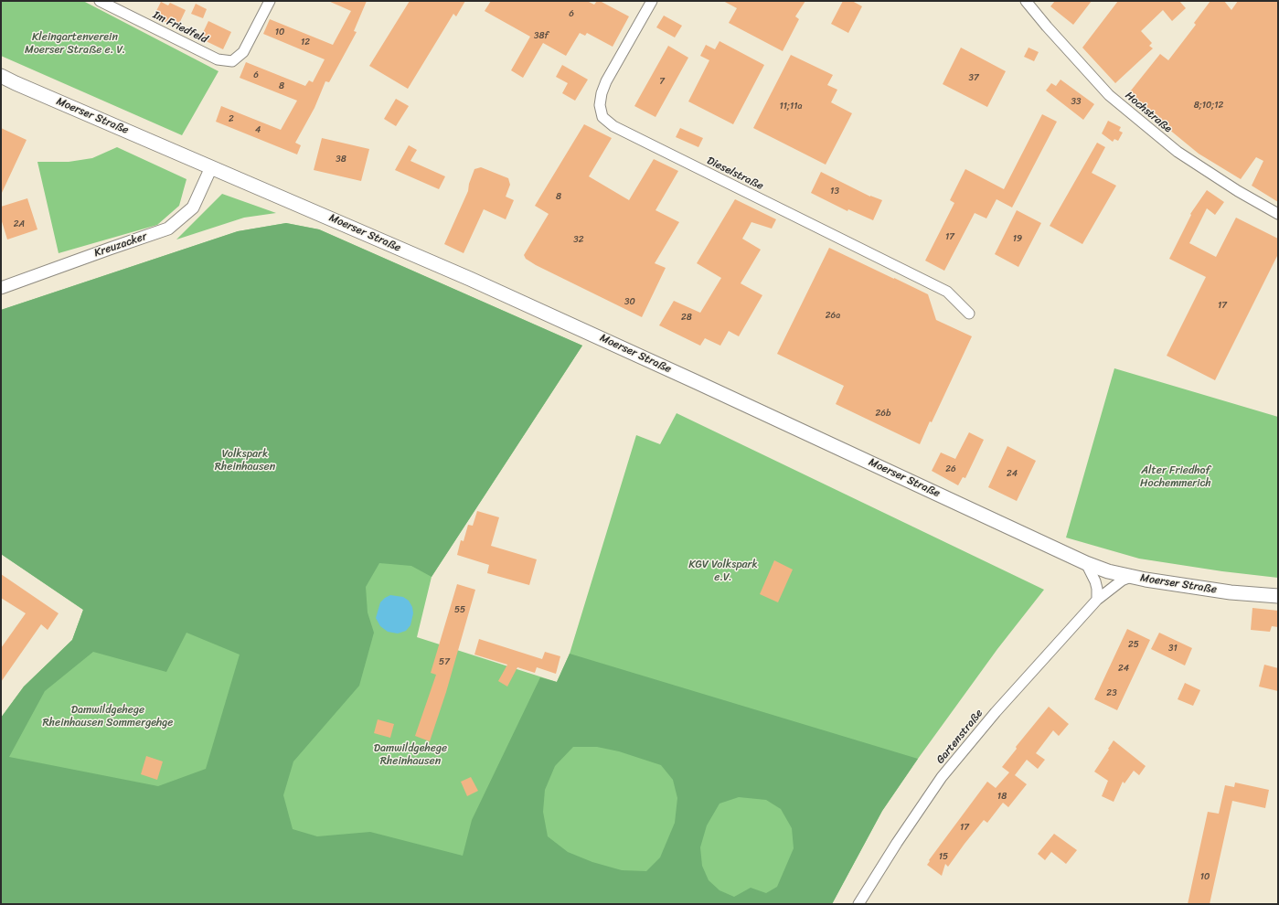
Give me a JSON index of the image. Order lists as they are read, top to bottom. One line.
{"streets":{"main road":["Moerser Straße"],"street":["Im Friedfeld","Hochstraße","Dieselstraße","Kreuzacker","Gartenstraße"]},"crossings":[["Moerser Straße","Kreuzacker"],["Moerser Straße","Gartenstraße"]],"parks":["Kleingartenverein Moerser Straße e. V.","Volkspark Rheinhausen","Alter Friedhof Hochemmerich","KGV Volkspark e.V.","Damwildgehege Rheinhausen Sommergehge","Damwildgehege Rheinhausen"],"house_numbers":["6","10","38f","12","6","37","7","8","33","8;10;12","11;11a","2","4","38","13","8","2A","17","19","32","30","17","26a","28","26b","26","24","55","25","31","57","24","23","18","17","15","10"]}
